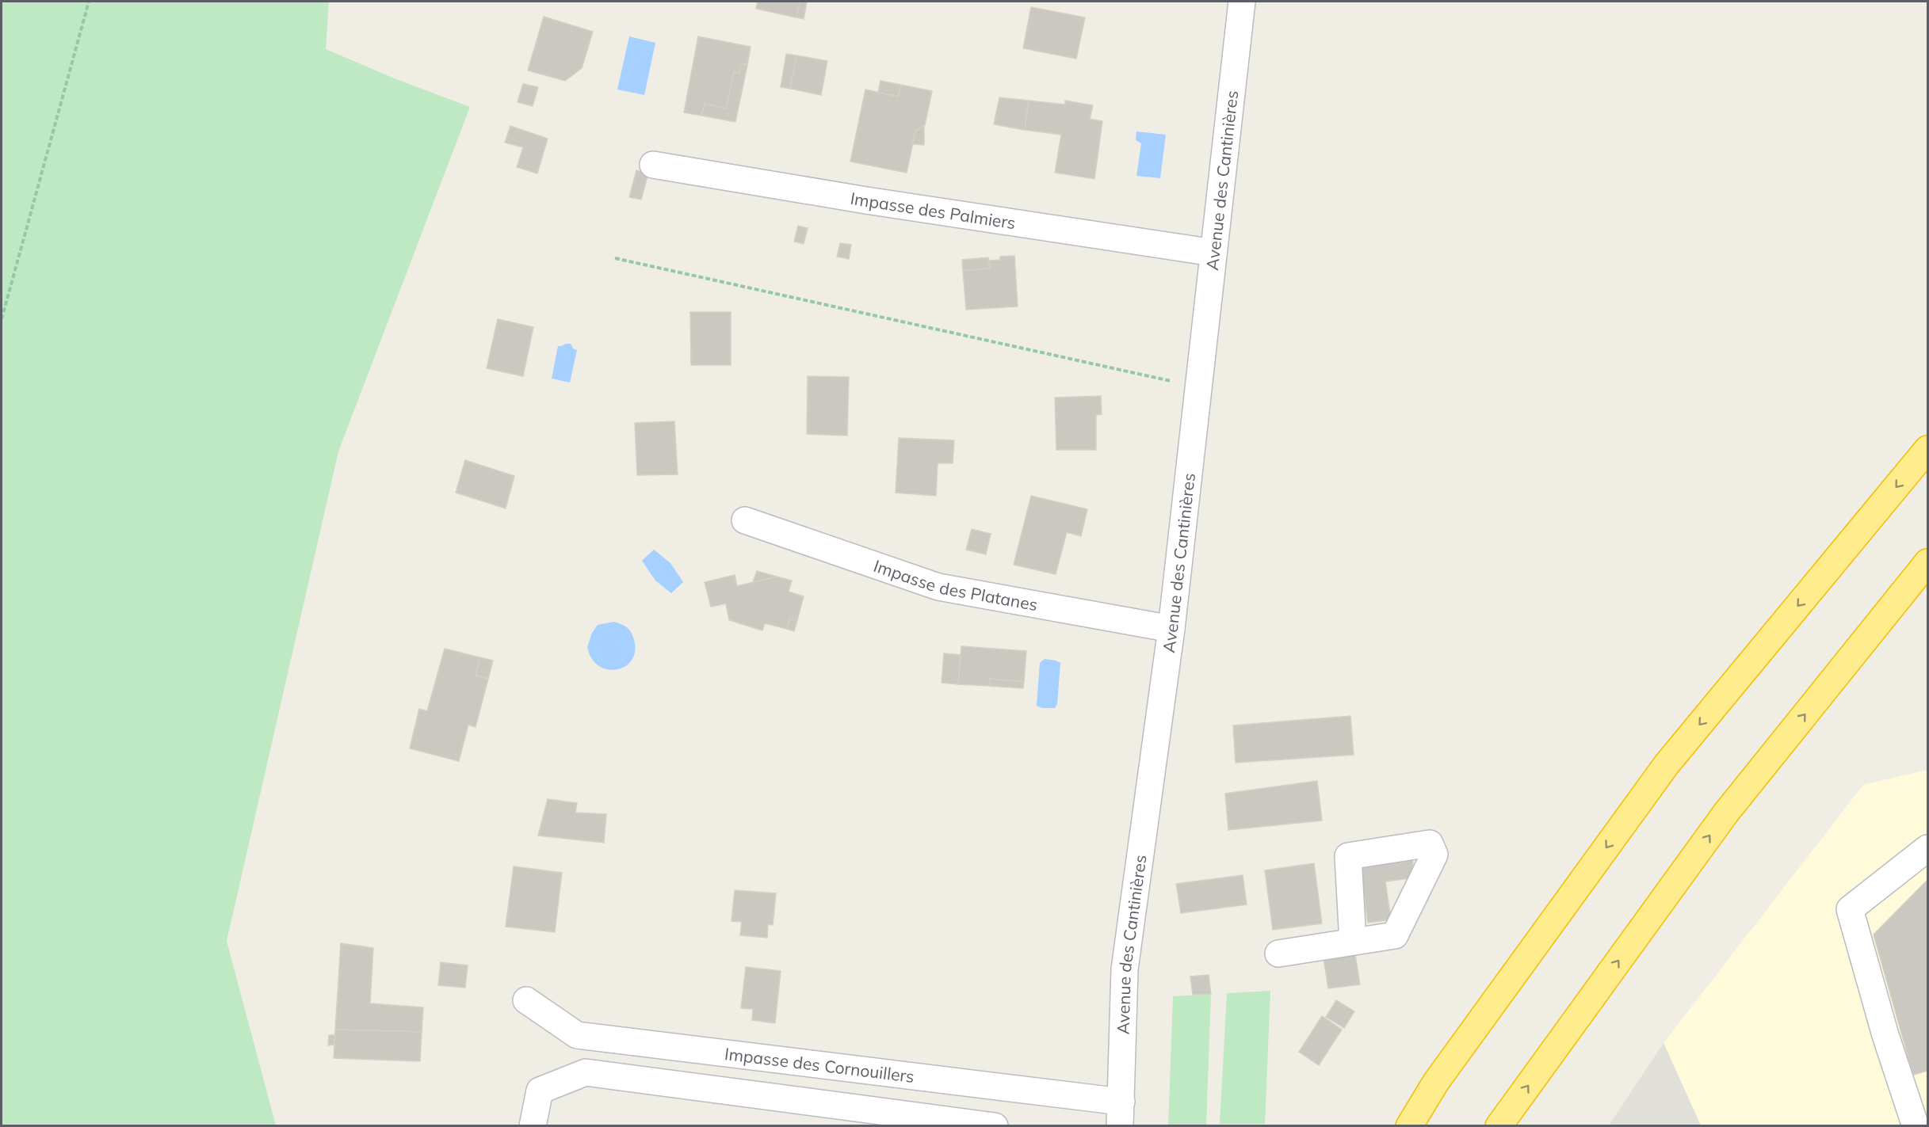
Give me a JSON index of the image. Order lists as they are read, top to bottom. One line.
{"streets":{"street":["Avenue des Cantinières","Impasse des Palmiers","Impasse des Platanes","Impasse des Cornouillers"]},"crossings":[["Avenue des Cantinières","Impasse des Palmiers"],["Avenue des Cantinières","Impasse des Platanes"],["Avenue des Cantinières","Impasse des Cornouillers"]]}
